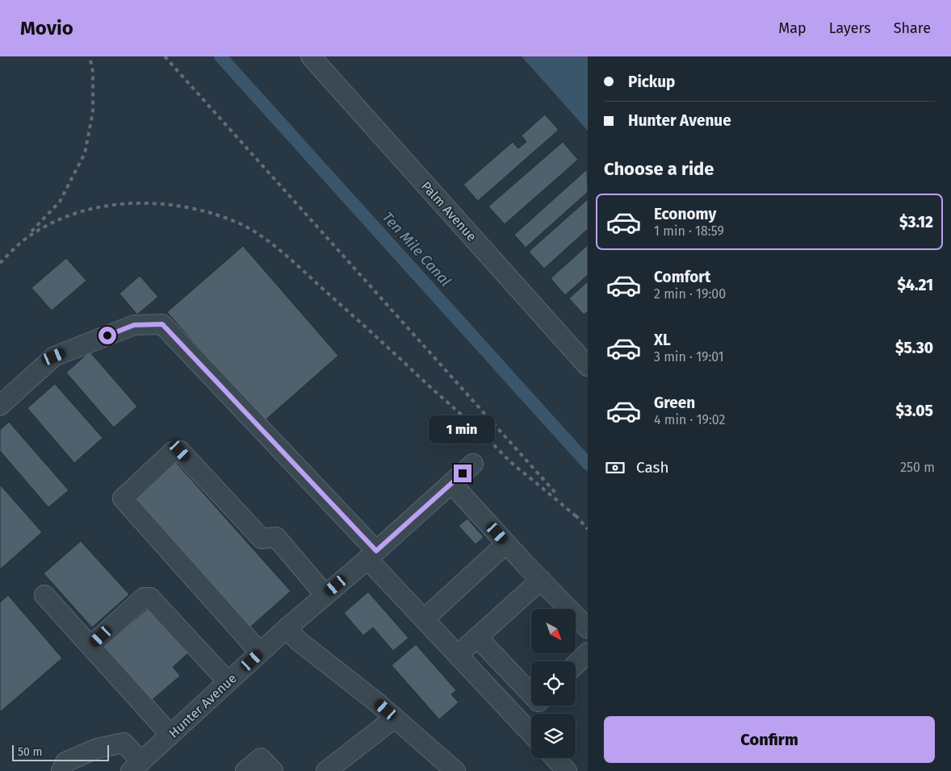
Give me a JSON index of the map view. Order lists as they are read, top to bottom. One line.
{"streets":{"street":["Palm Avenue","Hunter Avenue"]},"water":["Ten Mile Canal"],"scale_bar":"50 m","north":"bottom right","page":{"header":"Movio","nav":["Map","Layers","Share"],"banner":["Pickup","Hunter Avenue"],"heading":"Choose a ride","list":[{"name":"Economy","note":"1 min · 18:59","value":"$3.12"},{"name":"Comfort","note":"2 min · 19:00","value":"$4.21"},{"name":"XL","note":"3 min · 19:01","value":"$5.30"},{"name":"Green","note":"4 min · 19:02","value":"$3.05"}],"bubble":"1 min","pay":["Cash","250 m"],"buttons":"Confirm","scale":"50 m"}}
